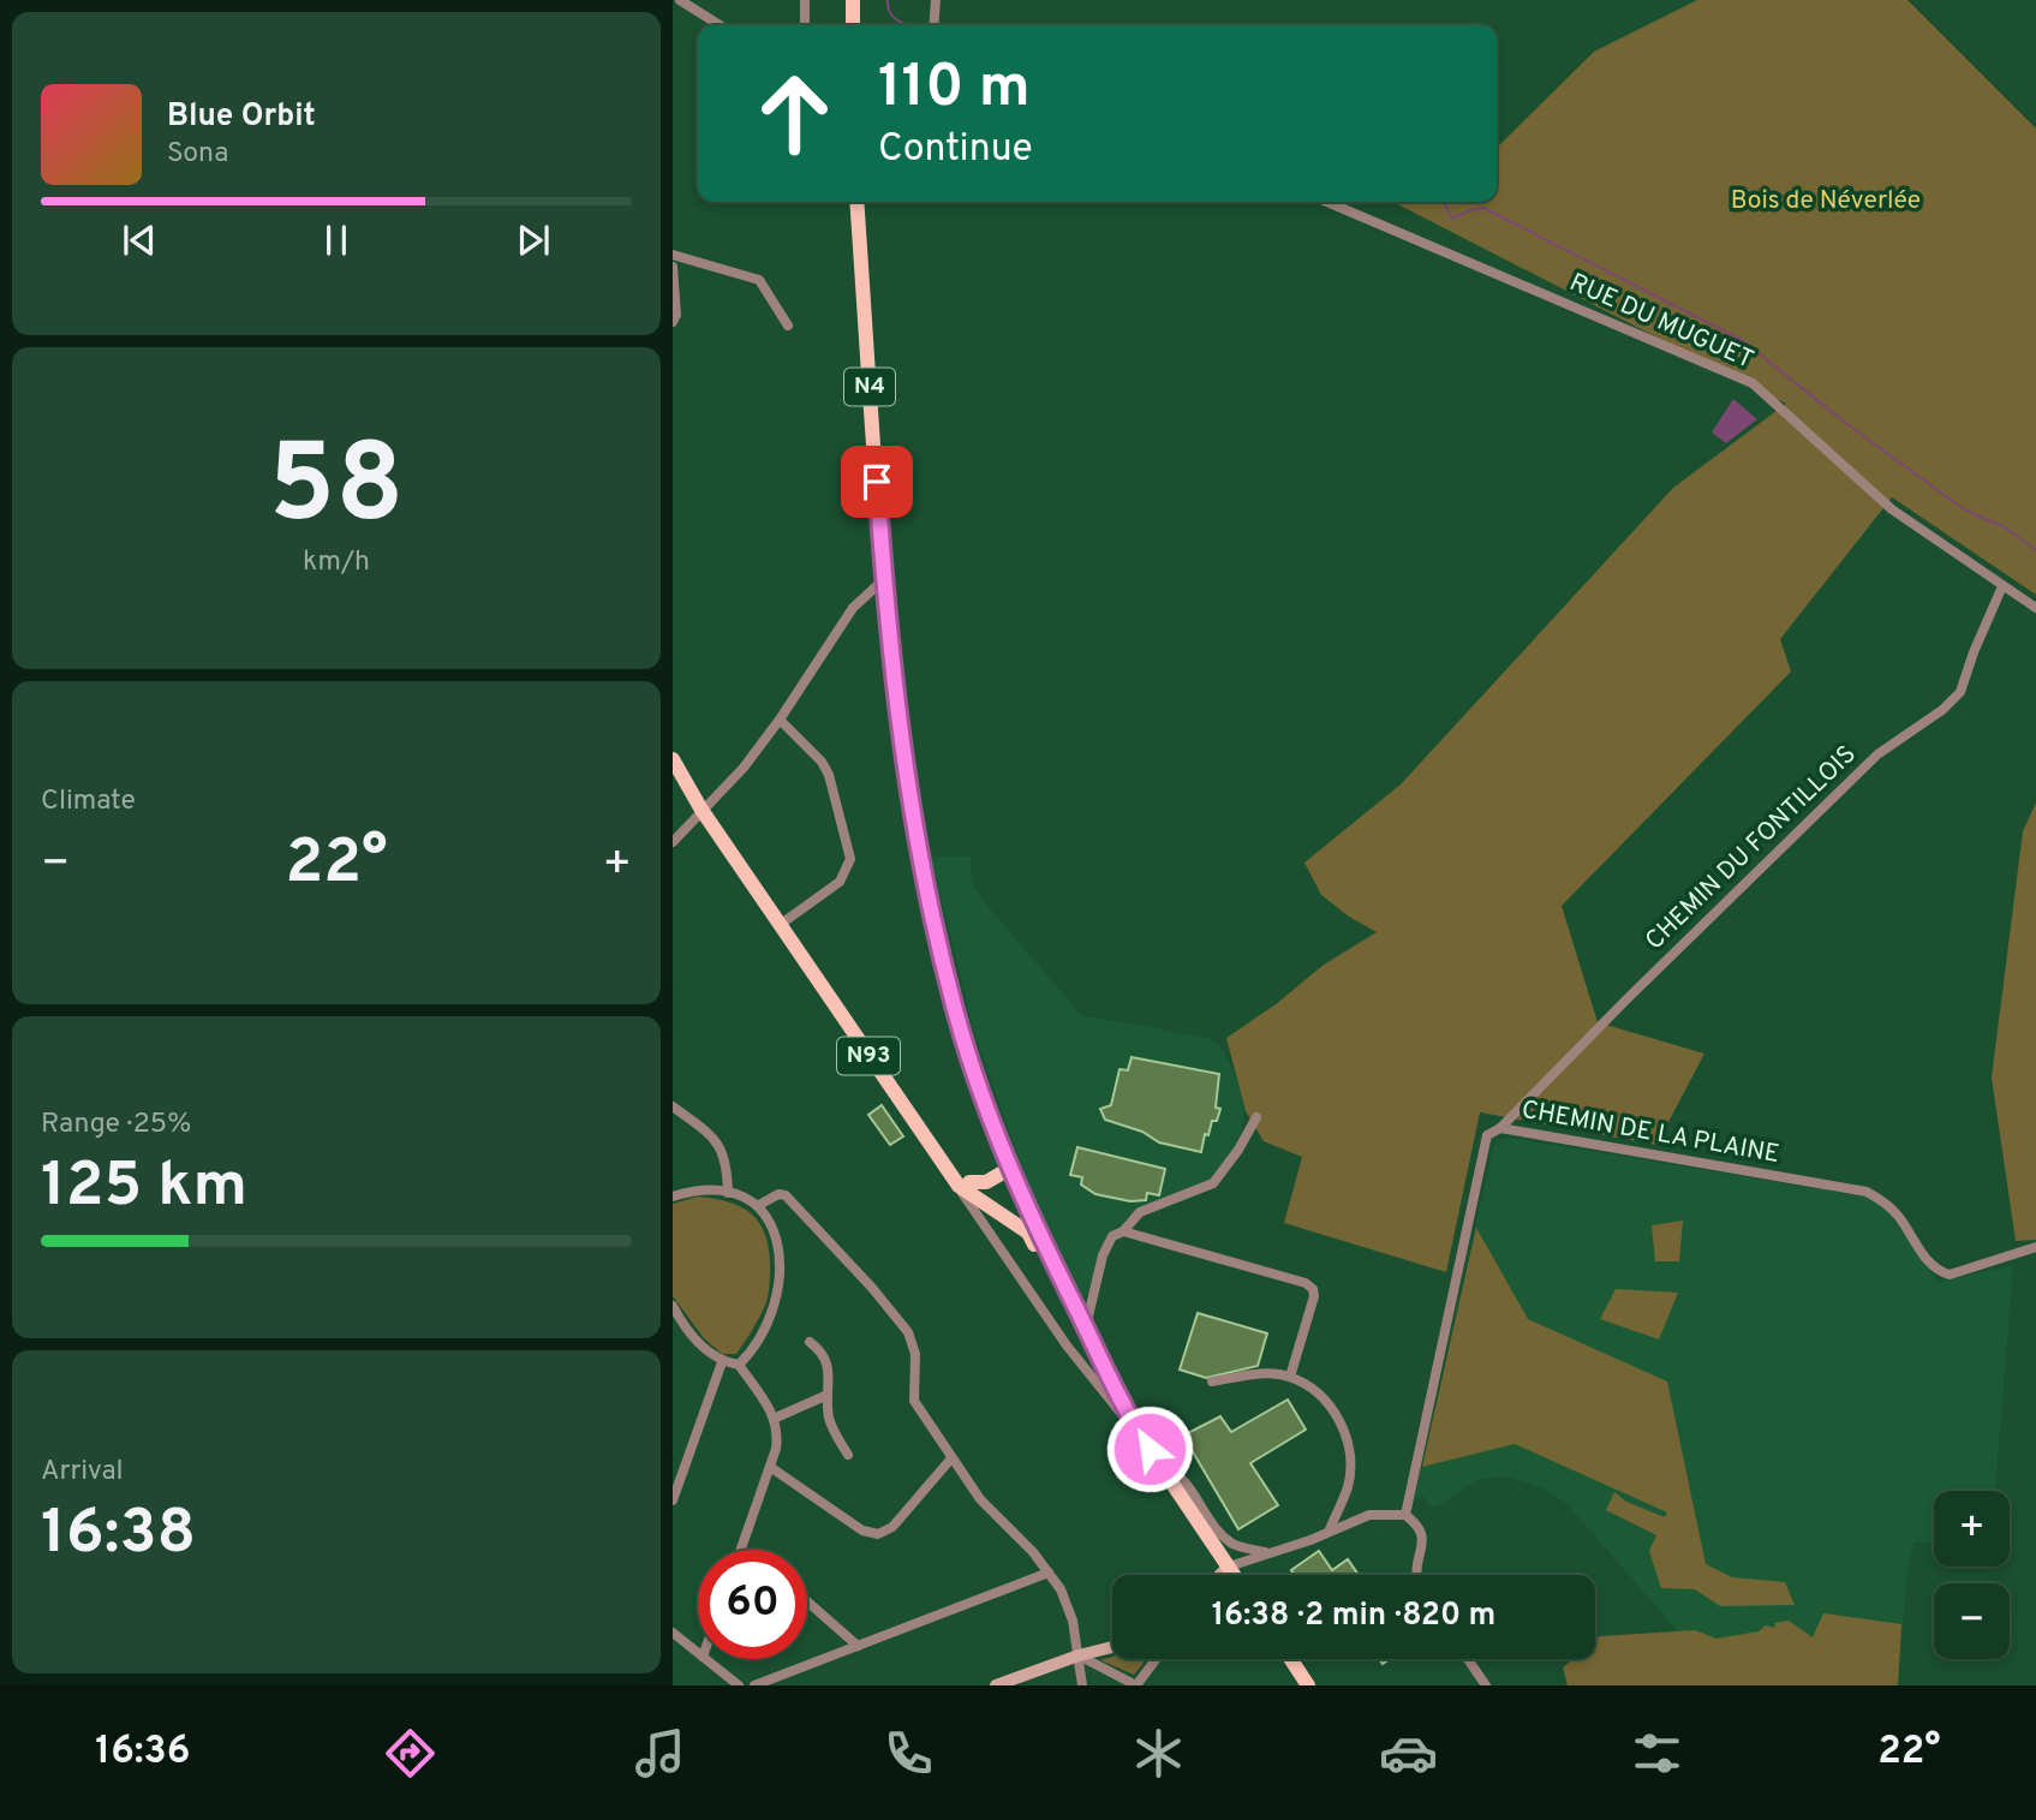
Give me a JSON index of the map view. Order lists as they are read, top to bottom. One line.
{"streets":{"main road":["N4","N93"],"street":["RUE DU MUGUET","CHEMIN DU FONTILLOIS","CHEMIN DE LA PLAINE"]},"crossings":[["RUE DU MUGUET","CHEMIN DU FONTILLOIS"],["N4","N93"],["CHEMIN DU FONTILLOIS","CHEMIN DE LA PLAINE"]],"parks":["Bois de Néverlée"],"page":{"turn":["110 m","Continue"],"song":["Blue Orbit","Sona"],"tile":[["58","km/h"],"Climate",["Range · 25%","125 km"],["Arrival","16:38"]],"heat":["−","22°","+"],"map_buttons":["+","−"],"limit":"60","trip":"16:38 · 2 min · 820 m","tabs":["16:36","22°"]}}
